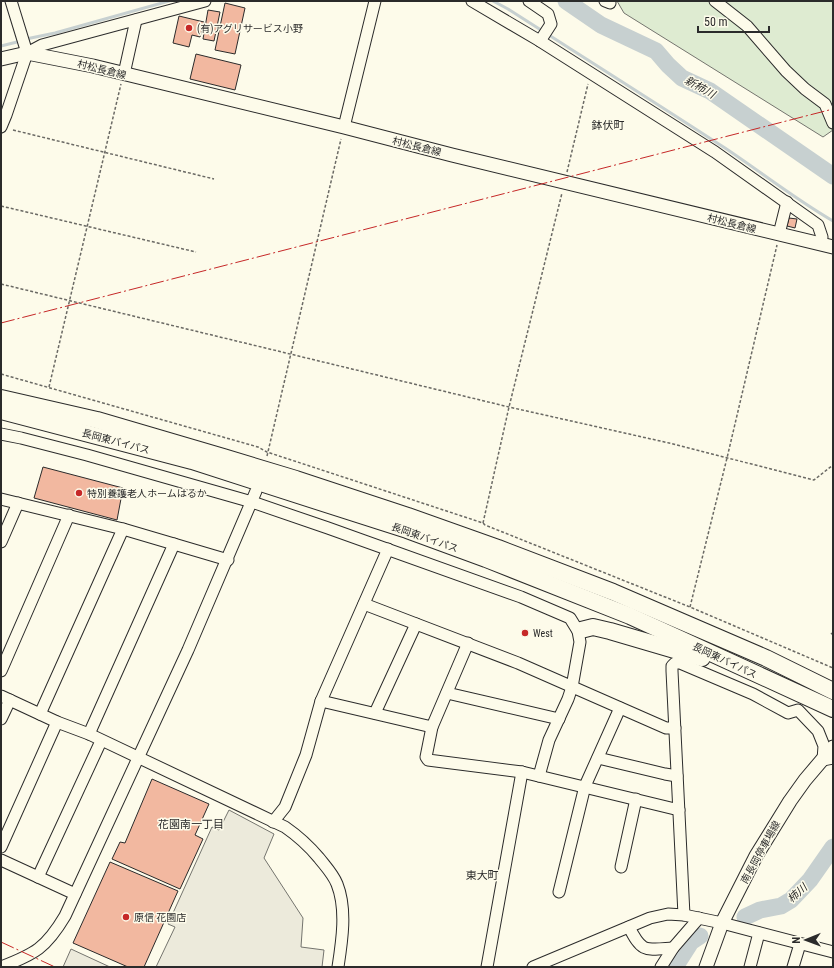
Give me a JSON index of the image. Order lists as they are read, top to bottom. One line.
{"streets":{"highway":["長岡東バイパス"],"main road":["村松長倉線","南長岡停車場線"]},"districts":["鉢伏町","花園南一丁目","東大町"],"water":["新柿川","柿川"],"places":["(有)アグリサービス小野","特別養護老人ホームはるか","West","原信 花園店"],"scale_bar":"50 m","north":"left"}
